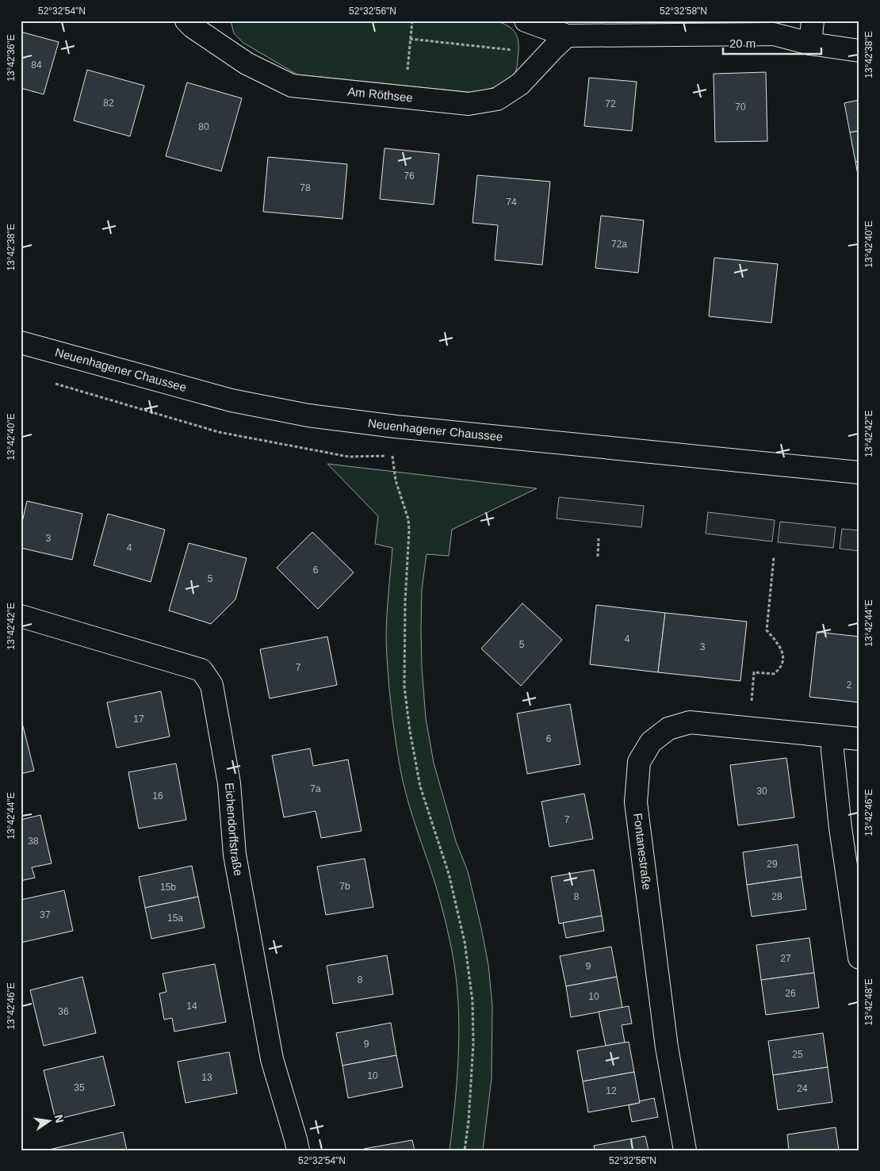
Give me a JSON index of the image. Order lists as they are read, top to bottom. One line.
{"streets":{"street":["Am Röthsee","Neuenhagener Chaussee","Eichendorffstraße","Fontanestraße"]},"house_numbers":["84","82","72","70","80","76","78","74","72a","3","4","6","5","4","5","3","7","2","17","6","7a","30","16","7","38","29","7b","15b","8","28","37","15a","27","9","8","26","10","14","36","9","25","10","13","35","24","12"],"scale_bar":"20 m","north":"right","coordinates":["52°32'54\"N","52°32'56\"N","52°32'58\"N","13°42'38\"E","13°42'36\"E","13°42'40\"E","13°42'42\"E","13°42'44\"E","13°42'46\"E","13°42'48\"E"]}
